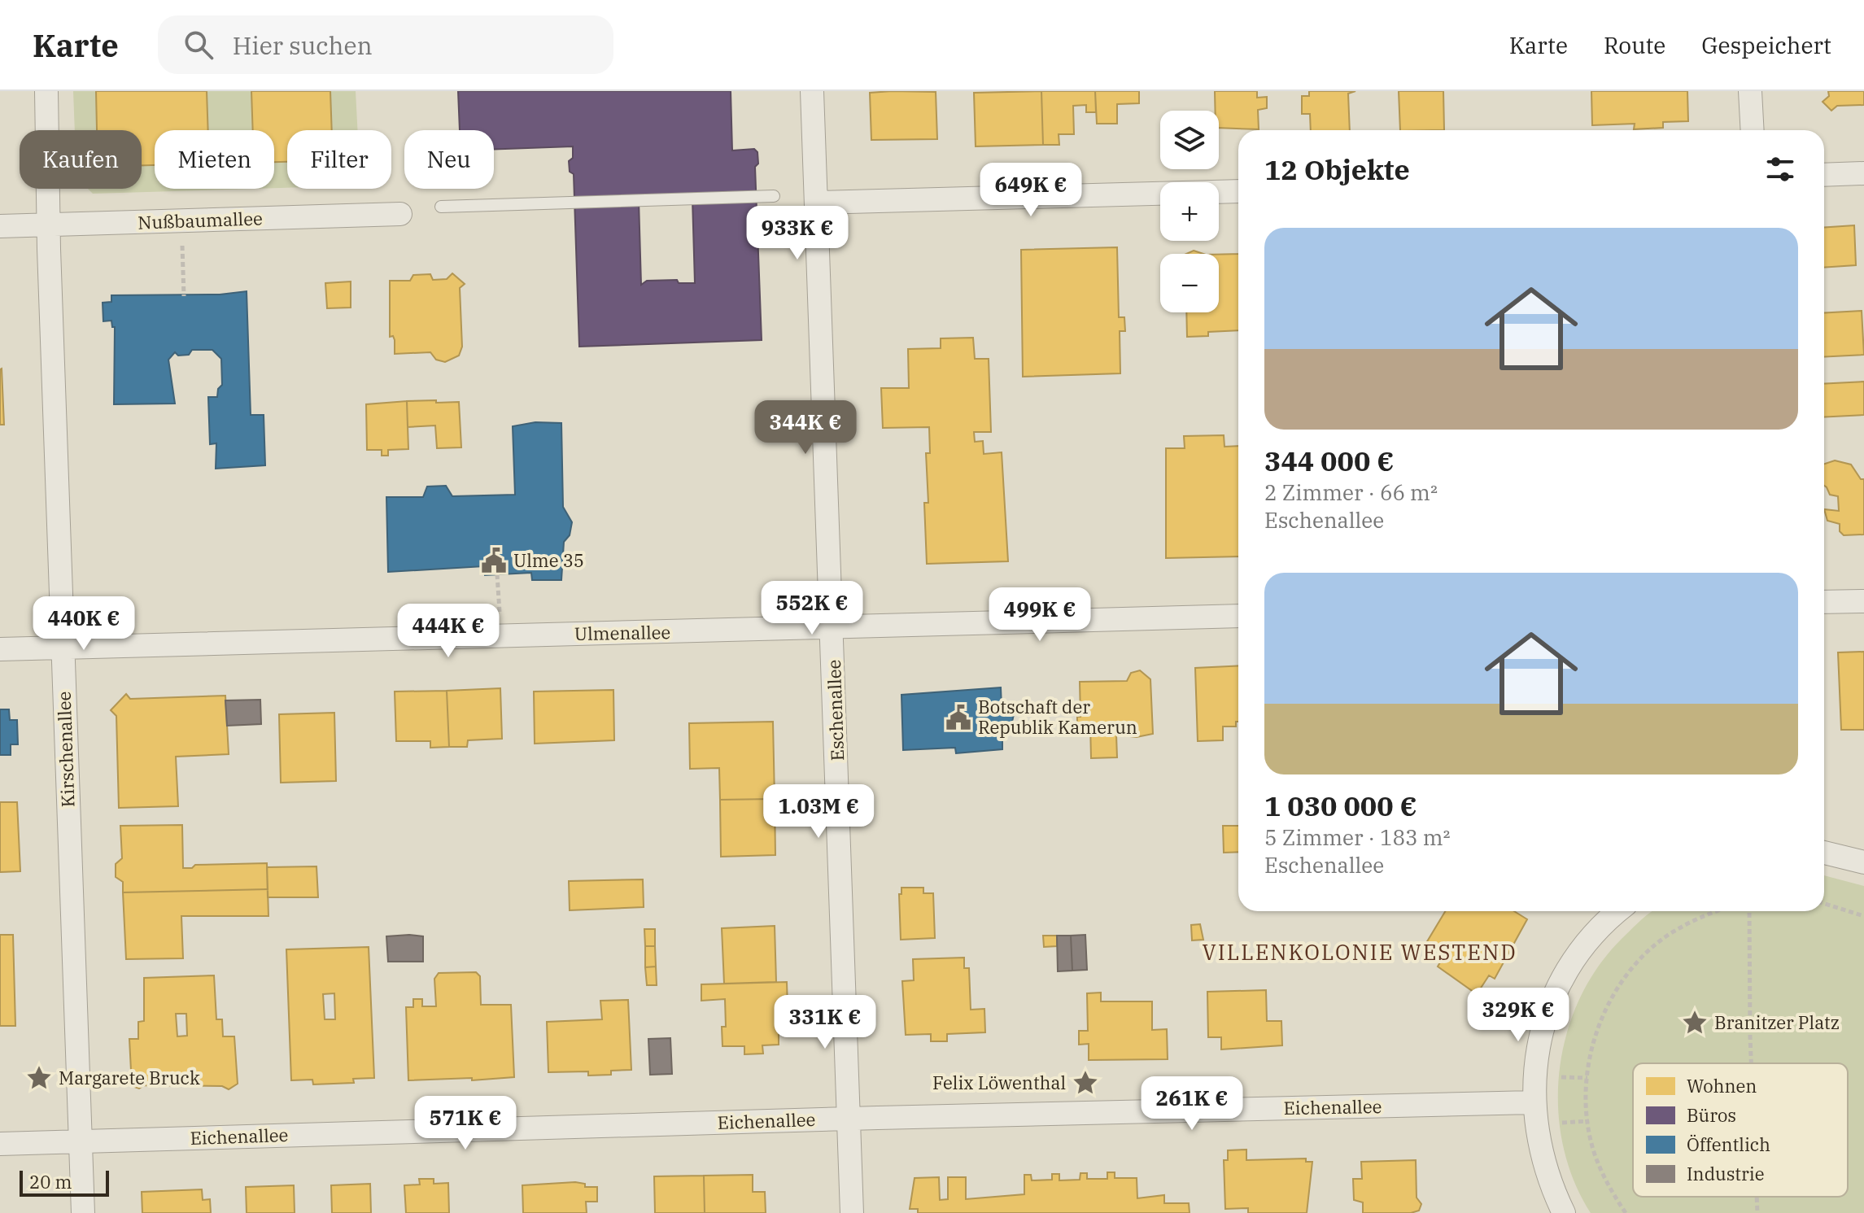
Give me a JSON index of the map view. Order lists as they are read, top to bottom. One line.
{"streets":{"street":["Nußbaumallee","Ulmenallee","Eschenallee","Kirschenallee","Eichenallee"]},"crossings":[["Nußbaumallee","Kirschenallee"],["Ulmenallee","Eschenallee"],["Ulmenallee","Kirschenallee"],["Eschenallee","Eichenallee"],["Kirschenallee","Eichenallee"]],"districts":["VILLENKOLONIE WESTEND"],"places":{"public building":["Ulme 35","Botschaft der Republik Kamerun"],"place":["Branitzer Platz","Margarete Bruck","Felix Löwenthal"]},"legend":["Wohnen","Büros","Öffentlich","Industrie"],"scale_bar":"20 m","page":{"header":"Karte","search":"Hier suchen","nav":["Karte","Route","Gespeichert"],"map_buttons":["+","−"],"chip":["Kaufen","Mieten","Filter","Neu"],"heading":"12 Objekte","price":["649K €","933K €","344K €","552K €","499K €","440K €","444K €","1.03M €","329K €","331K €","261K €","571K €"],"list":[{"name":"344 000 €","note":"2 Zimmer · 66 m² · Eschenallee"},{"name":"1 030 000 €","note":"5 Zimmer · 183 m² · Eschenallee"}],"scale":"20 m"}}
